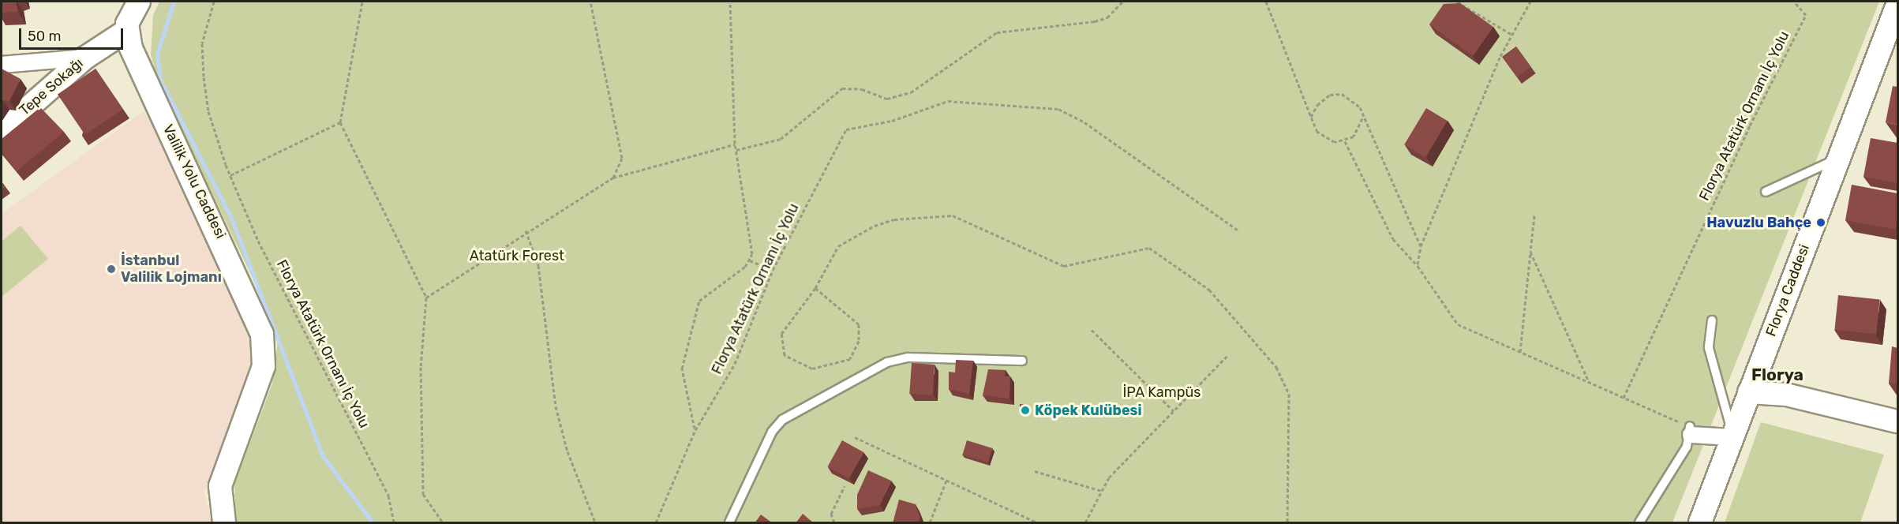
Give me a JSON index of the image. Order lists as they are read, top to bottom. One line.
{"streets":{"main road":["Tepe Sokağı","Valilik Yolu Caddesi","Florya Caddesi"],"path":["Florya Atatürk Ornanı İç Yolu"]},"crossings":[["Tepe Sokağı","Valilik Yolu Caddesi"]],"districts":["Florya"],"parks":["Atatürk Forest","İPA Kampüs"],"places":["Havuzlu Bahçe","İstanbul Valilik Lojmanı","Köpek Kulübesi"],"scale_bar":"50 m"}
